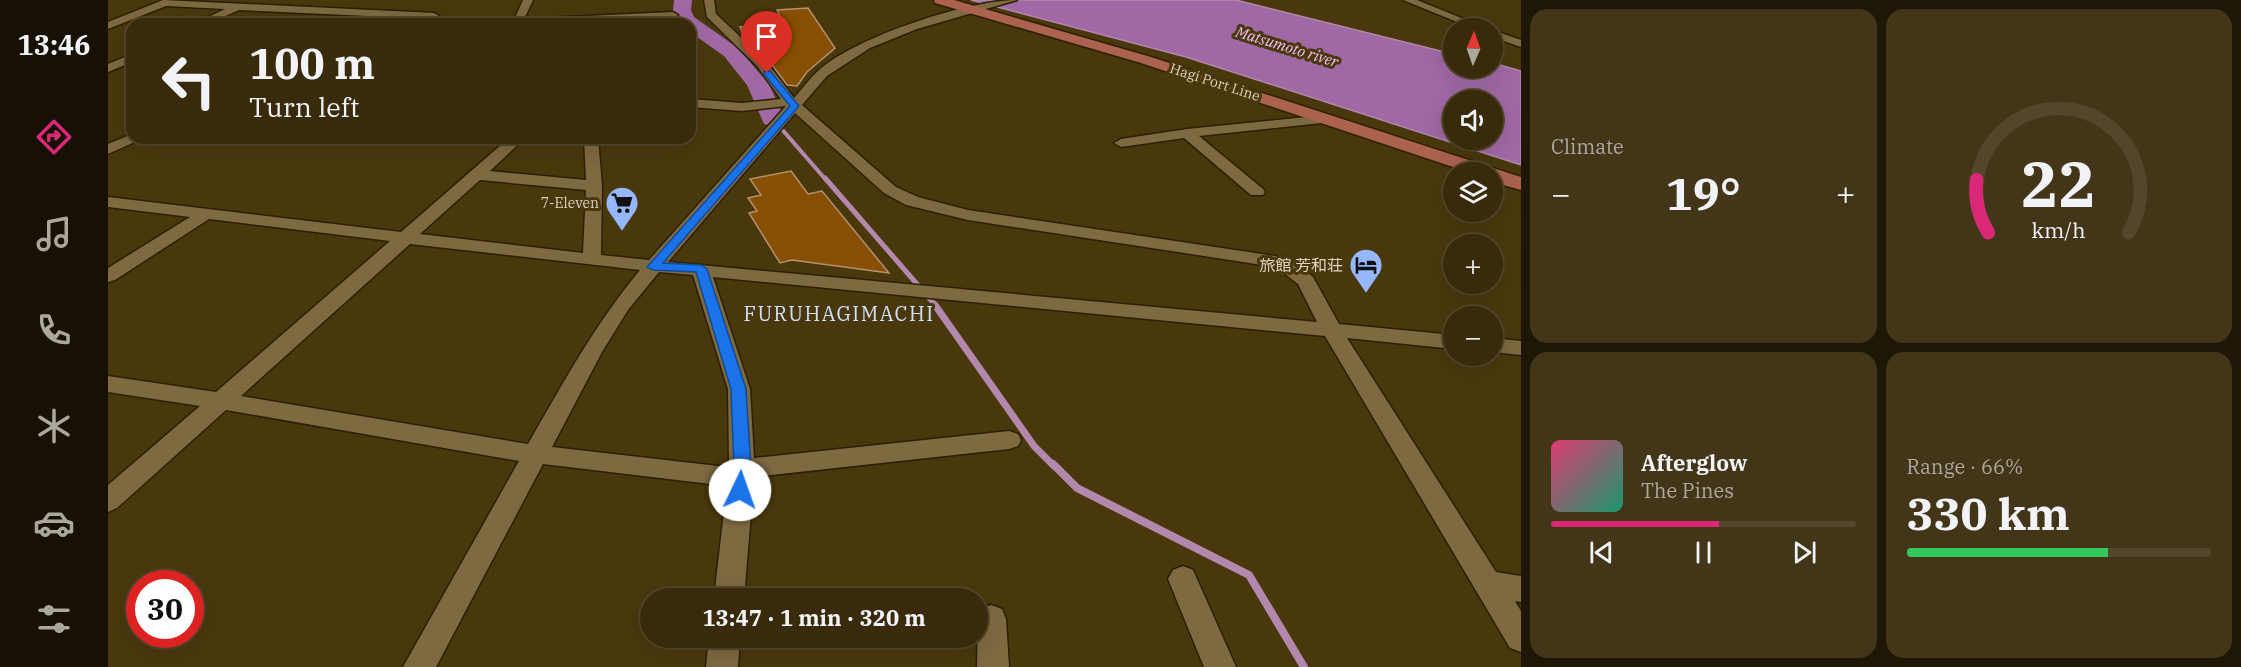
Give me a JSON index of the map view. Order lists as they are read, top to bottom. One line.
{"streets":{"main road":["Hagi Port Line"]},"districts":["FURUHAGIMACHI"],"water":["Matsumoto river"],"places":{"supermarket":["7-Eleven"],"hotel":["旅館 芳和荘"]},"north":"top","page":{"tabs":"13:46","tile":["Climate",["Range · 66%","330 km"]],"map_buttons":["+","−"],"turn":["100 m","Turn left"],"heat":["−","19°","+"],"song":["Afterglow","The Pines"],"limit":"30","trip":"13:47 · 1 min · 320 m","gauge":["22","km/h"]}}
